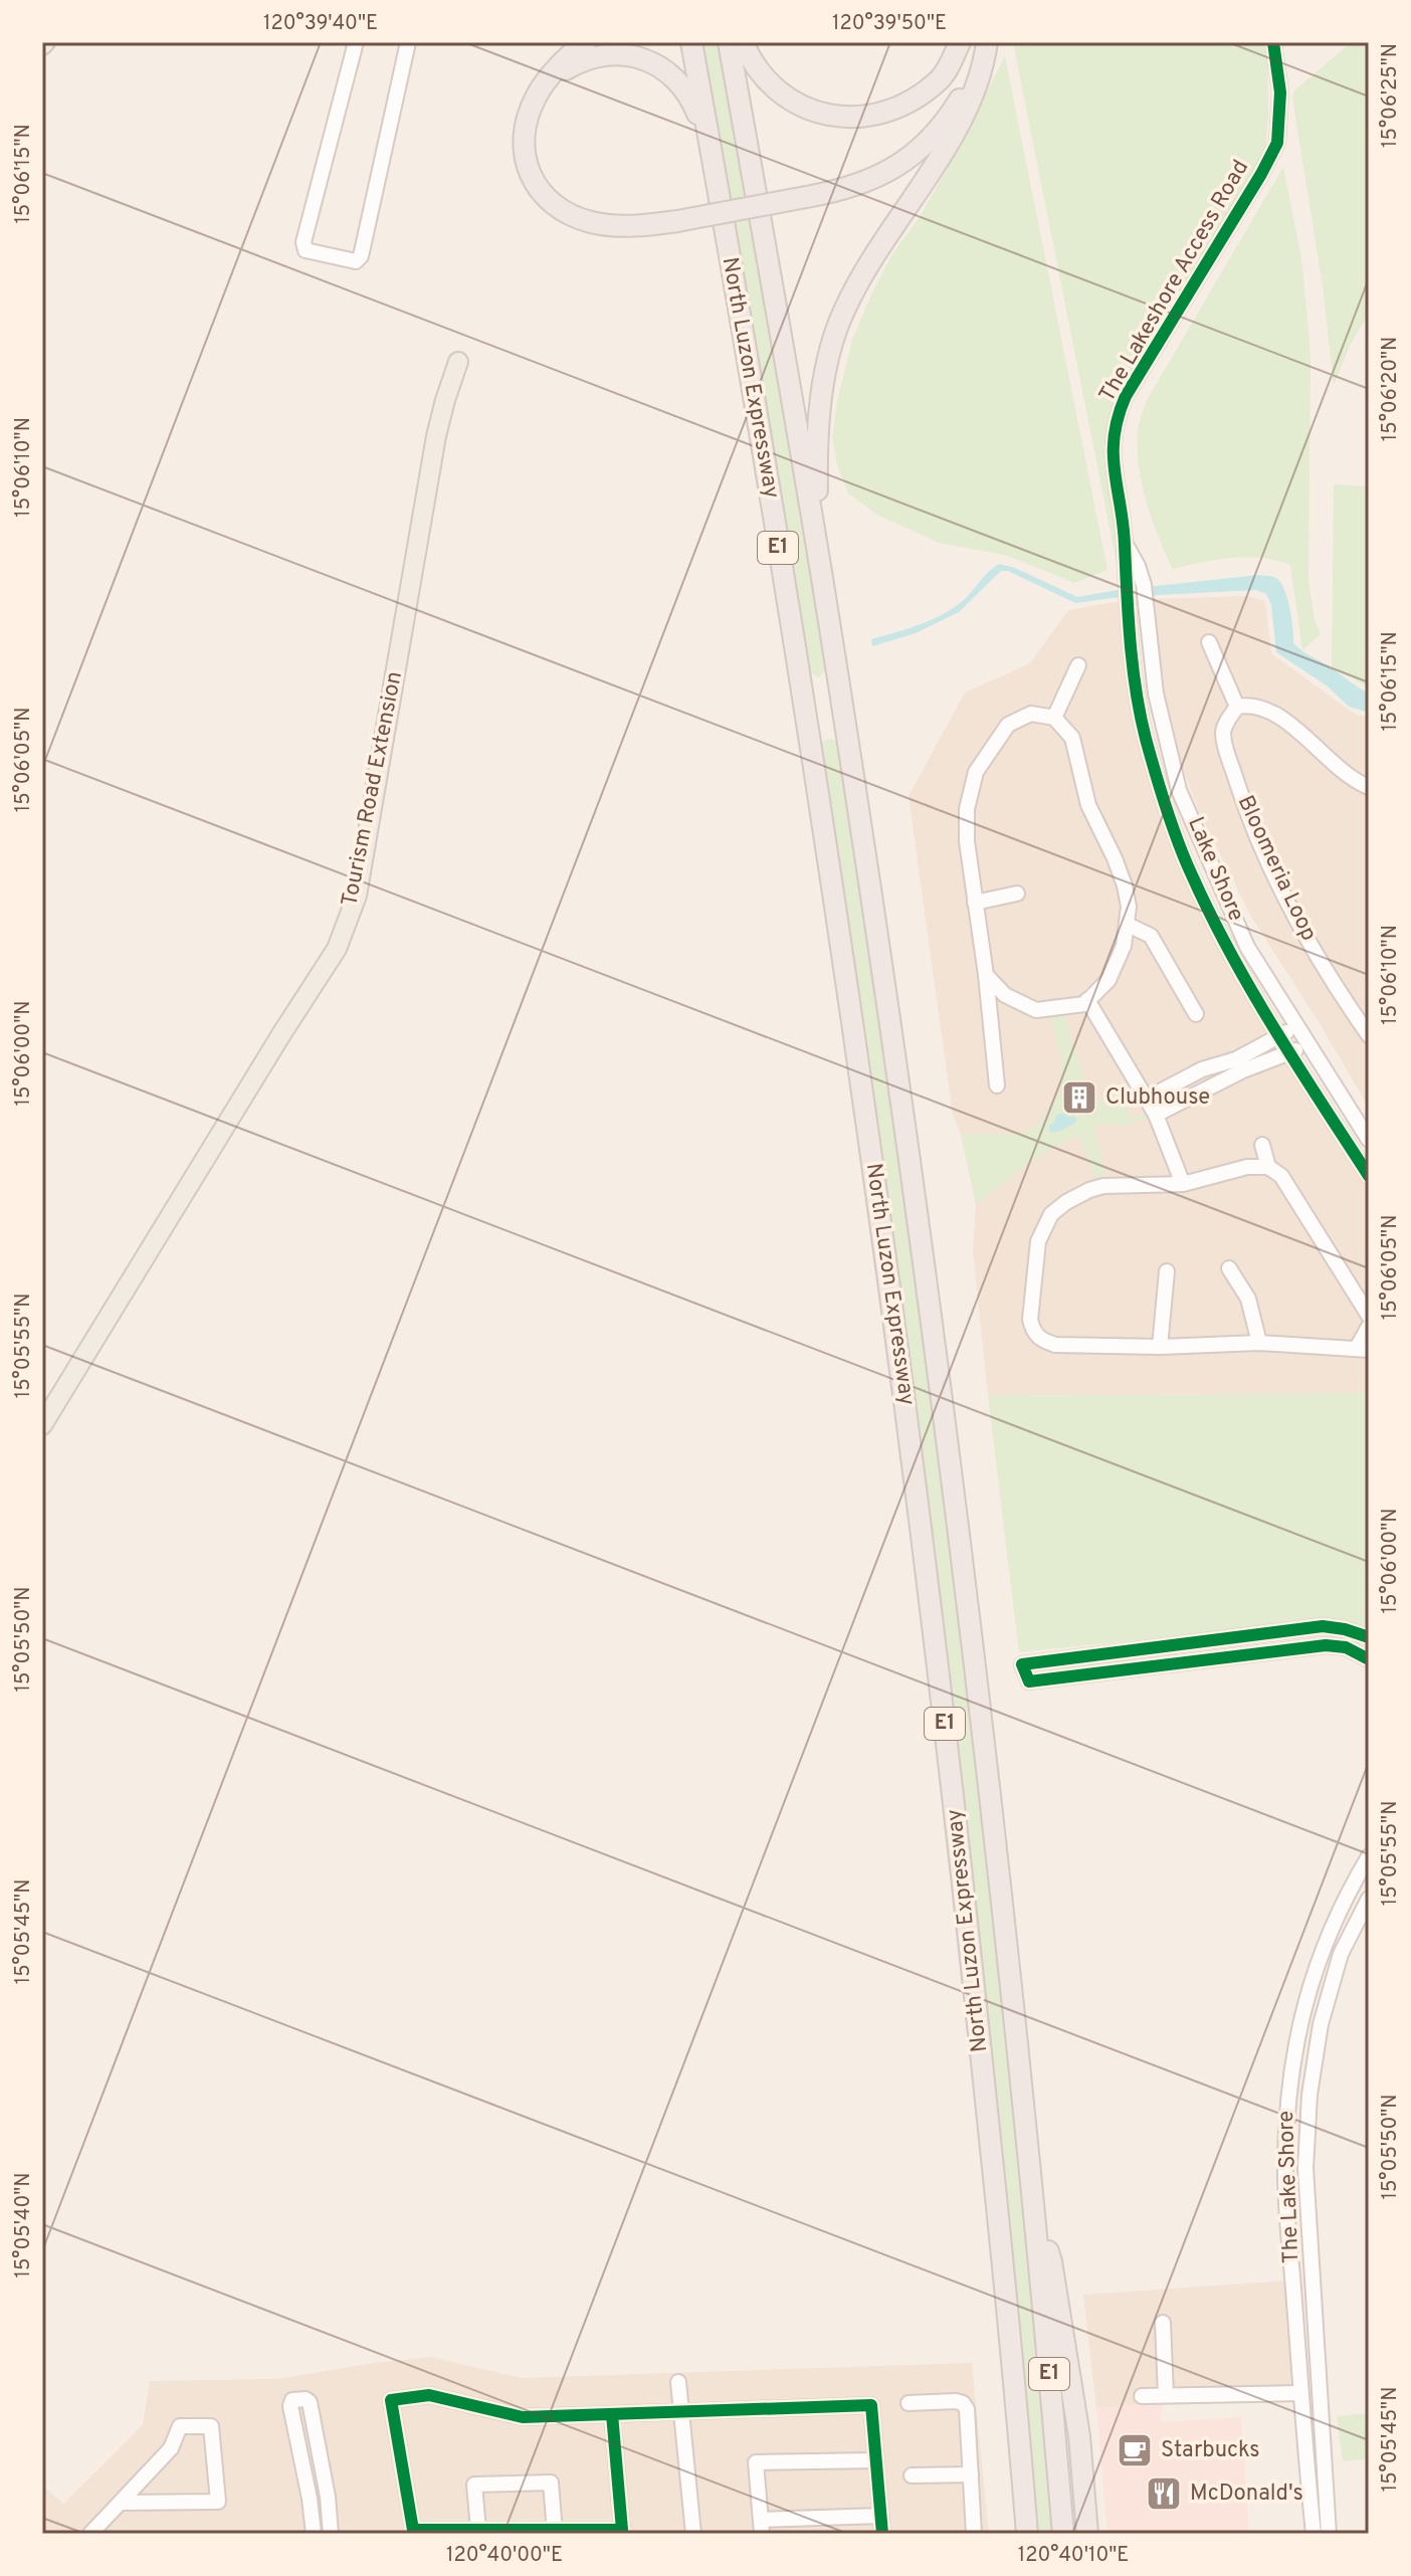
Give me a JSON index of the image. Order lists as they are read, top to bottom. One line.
{"streets":{"highway":["North Luzon Expressway","E1"],"main road":["Tourism Road Extension"],"street":["The Lakeshore Access Road","Bloomeria Loop","Lake Shore","The Lake Shore"]},"crossings":[["The Lakeshore Access Road","Lake Shore"]],"places":{"building":["Clubhouse"],"cafe":["Starbucks"],"restaurant":["McDonald's"]},"coordinates":["120°39'40\"E","120°39'50\"E","15°06'25\"N","15°06'15\"N","15°06'20\"N","15°06'10\"N","15°06'05\"N","15°06'00\"N","15°05'55\"N","15°05'50\"N","15°05'45\"N","15°05'40\"N","120°40'00\"E","120°40'10\"E"]}
